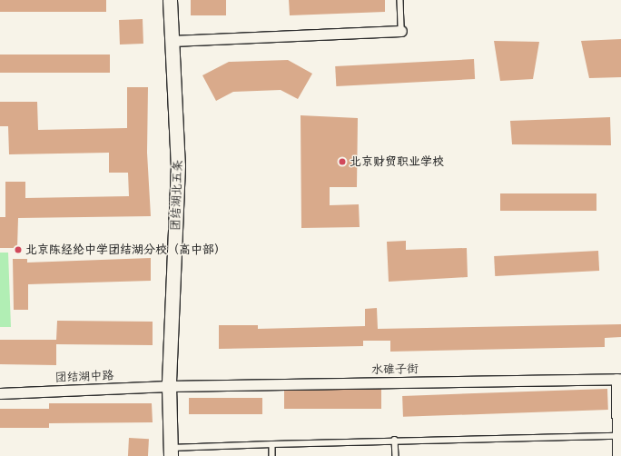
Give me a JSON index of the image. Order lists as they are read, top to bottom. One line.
{"streets":{"street":["团结湖北五条","水碓子街","团结湖中路"]},"crossings":[["团结湖北五条","水碓子街"],["团结湖北五条","团结湖中路"],["水碓子街","团结湖中路"]],"places":["北京财贸职业学校","北京陈经纶中学团结湖分校（高中部）"]}
